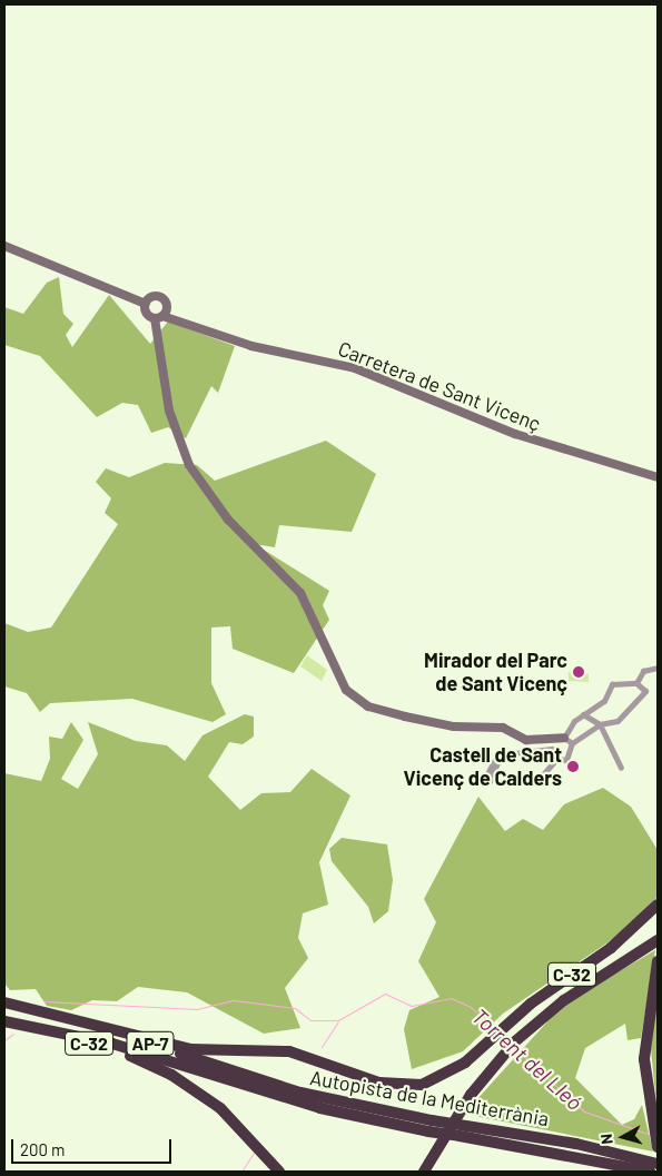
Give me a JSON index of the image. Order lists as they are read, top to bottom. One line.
{"streets":{"highway":["C-32","AP-7","Autopista de la Mediterrània"],"street":["Carretera de Sant Vicenç"]},"crossings":[["C-32","Autopista de la Mediterrània"]],"water":["Torrent del Lleó"],"places":["Mirador del Parc de Sant Vicenç","Castell de Sant Vicenç de Calders"],"scale_bar":"200 m","north":"left"}
